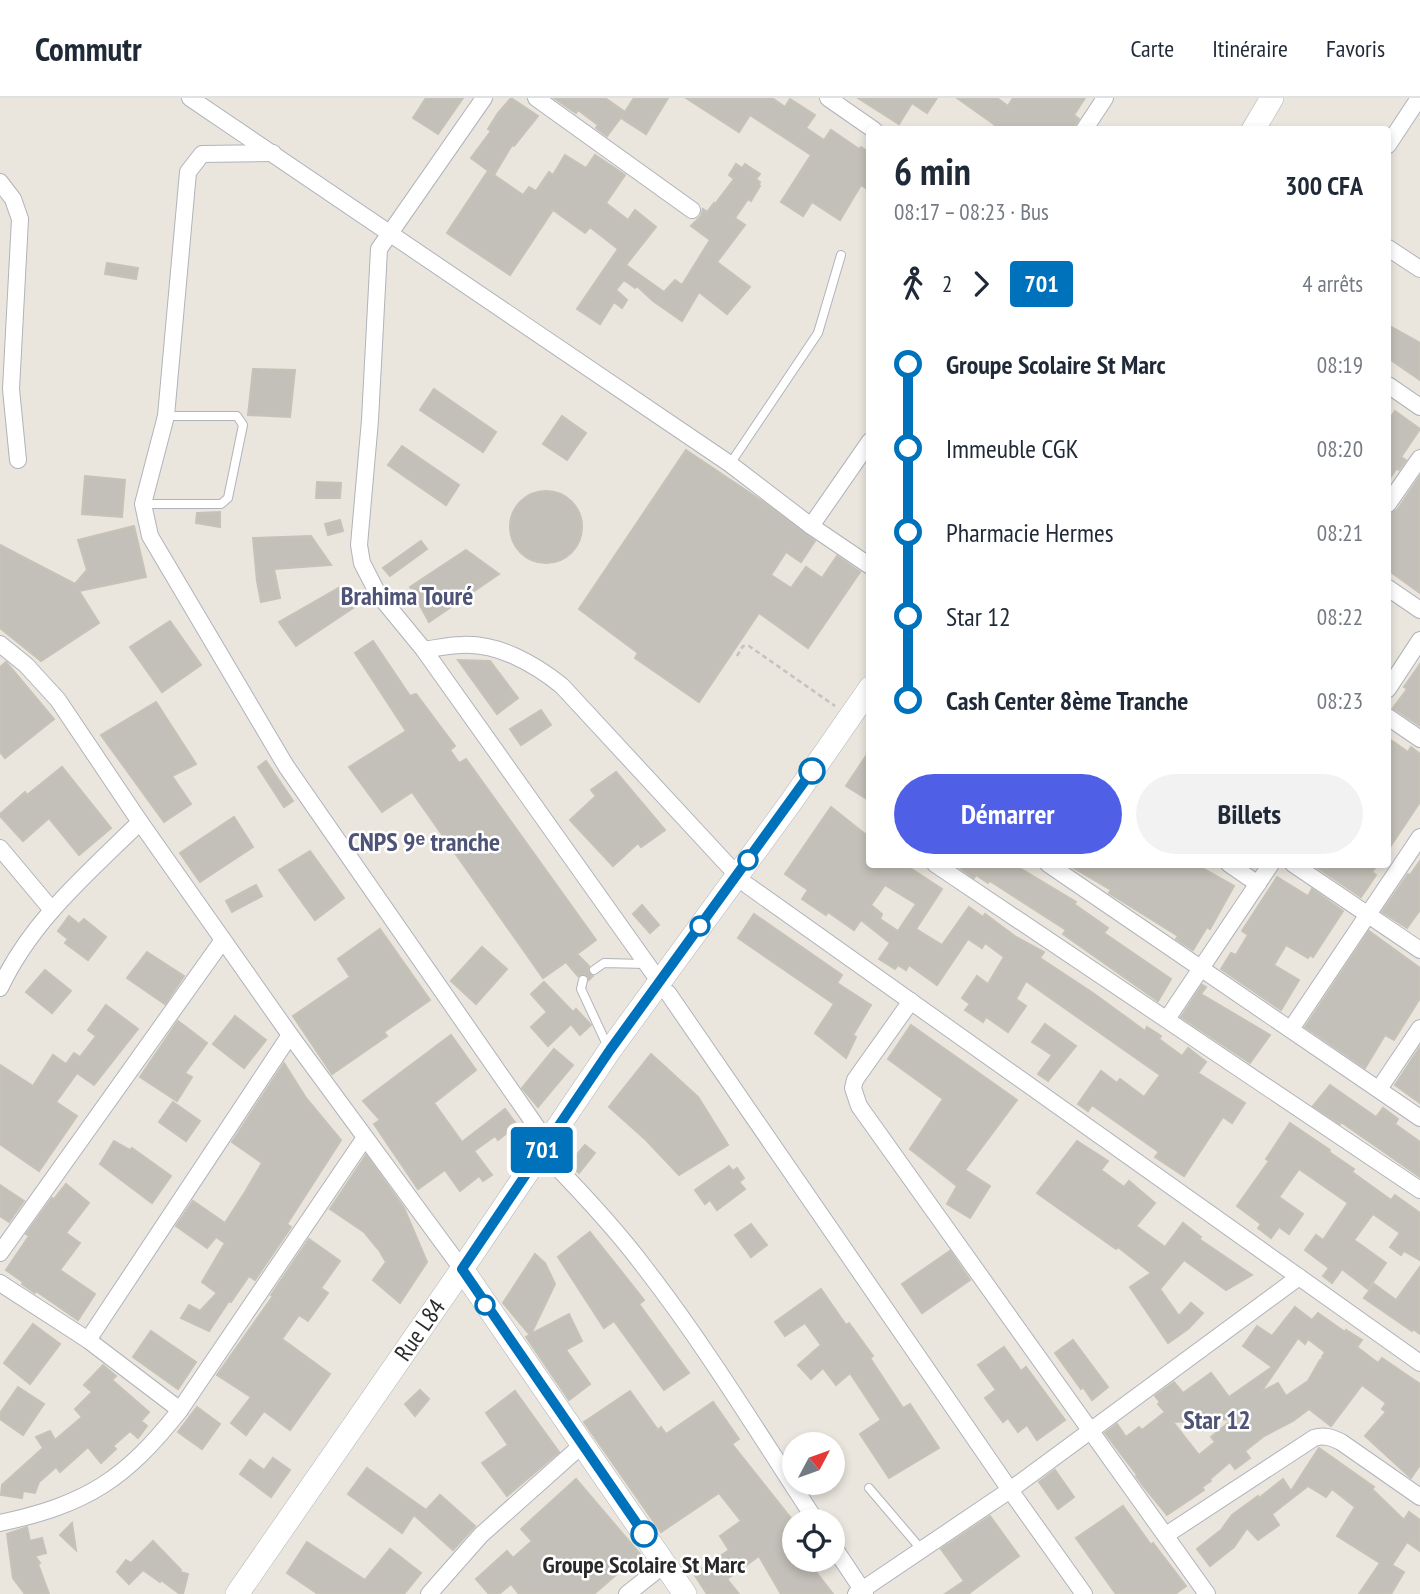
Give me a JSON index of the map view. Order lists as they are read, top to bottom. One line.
{"streets":{"street":["Rue L84"]},"districts":["Brahima Touré","CNPS 9ᵉ tranche","Star 12"],"places":["Groupe Scolaire St Marc"],"lines":["bus line 701"],"north":"top right","page":{"header":"Commutr","nav":["Carte","Itinéraire","Favoris"],"on_map":"701","heading":["6 min","08:17 – 08:23 · Bus","300 CFA"],"legs":["2","701","4 arrêts"],"list":[{"name":"Groupe Scolaire St Marc","value":"08:19"},{"name":"Immeuble CGK","value":"08:20"},{"name":"Pharmacie Hermes","value":"08:21"},{"name":"Star 12","value":"08:22"},{"name":"Cash Center 8ème Tranche","value":"08:23"}],"buttons":["Démarrer","Billets"]}}
